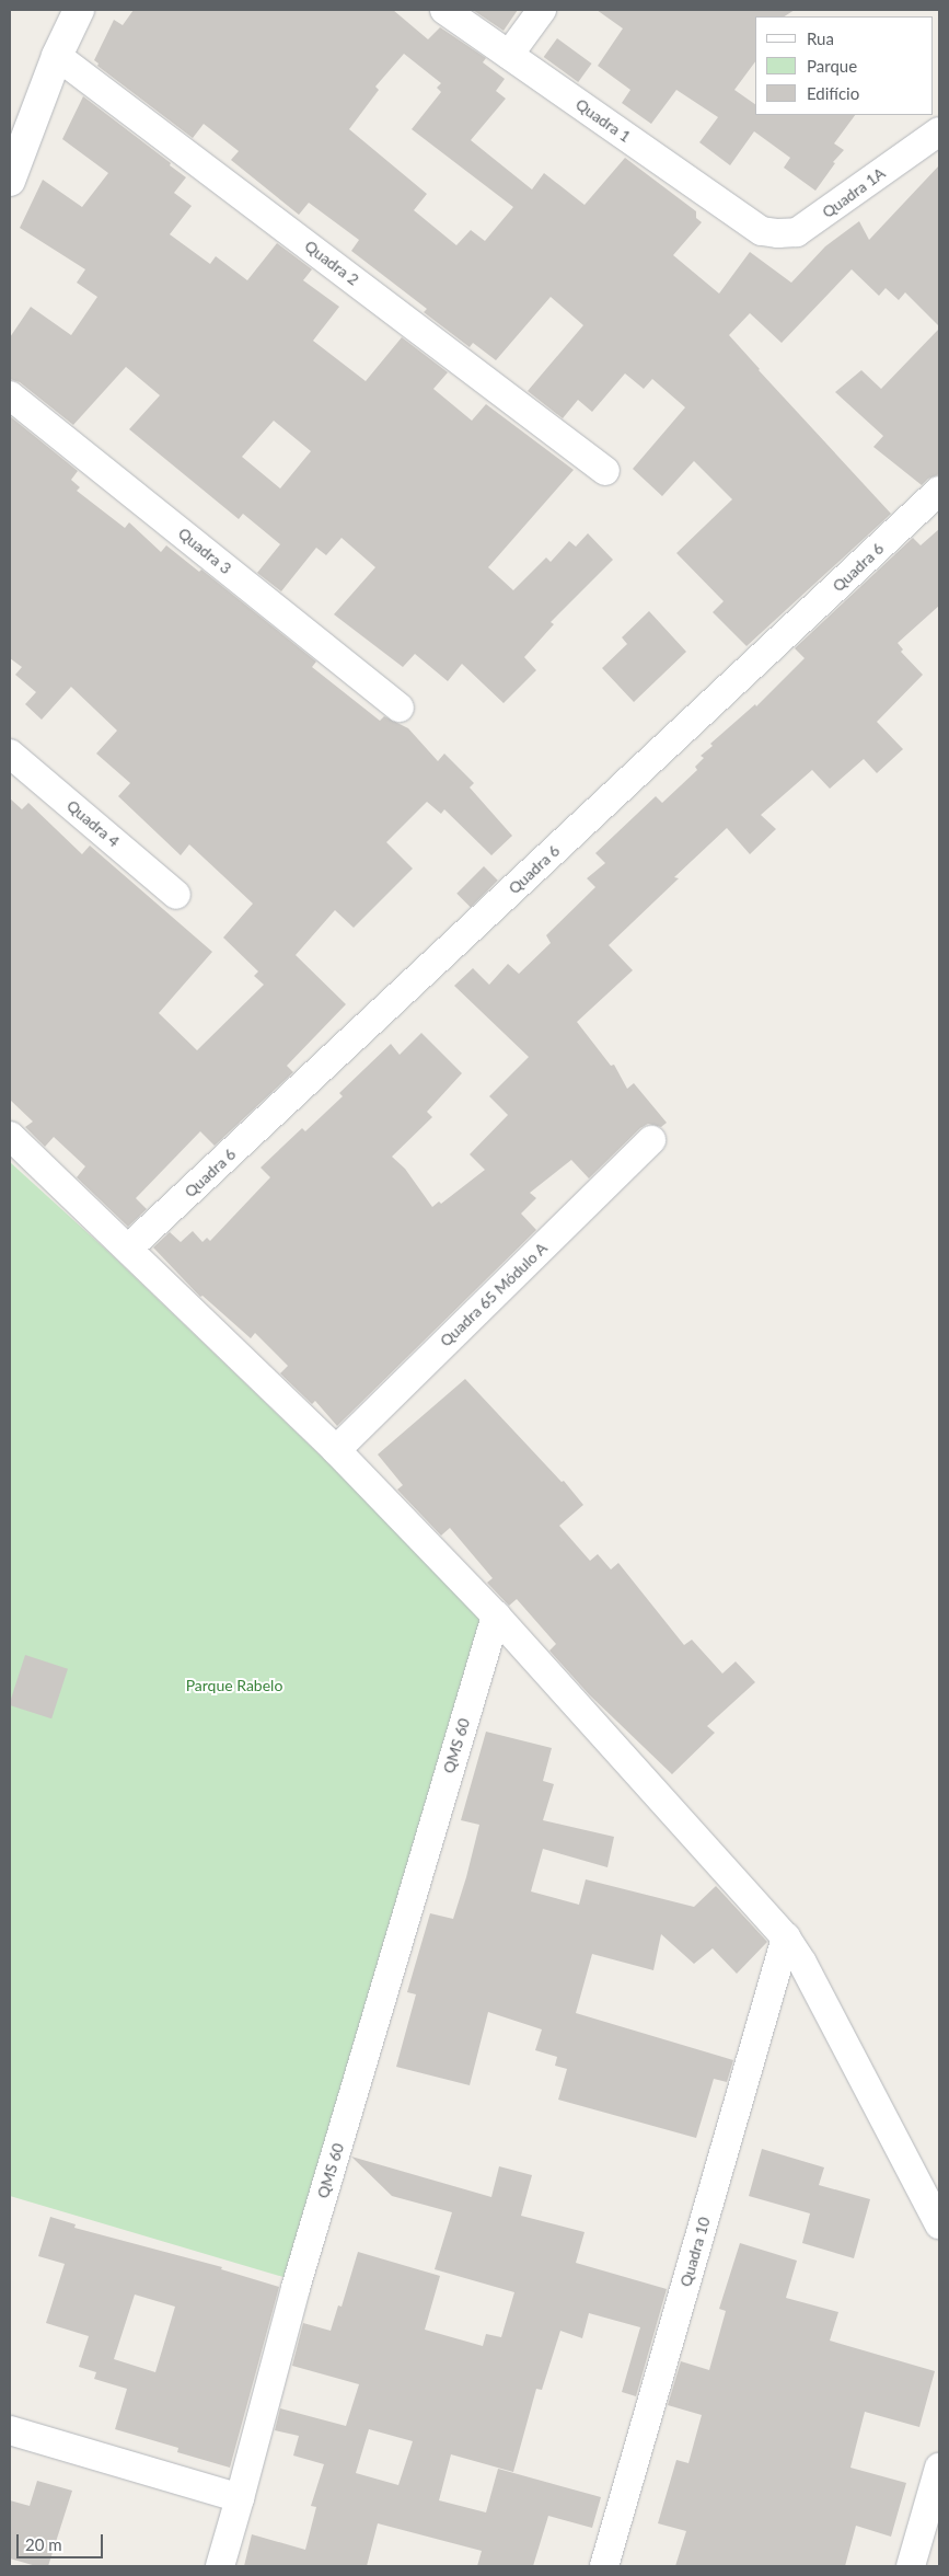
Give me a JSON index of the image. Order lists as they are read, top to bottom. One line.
{"streets":{"street":["Quadra 1","Quadra 1A","Quadra 2","Quadra 3","Quadra 6","Quadra 4","Quadra 65 Módulo A","QMS 60","Quadra 10"]},"crossings":[["Quadra 1","Quadra 1A"]],"parks":["Parque Rabelo"],"legend":["Rua","Parque","Edifício"],"scale_bar":"20 m"}
